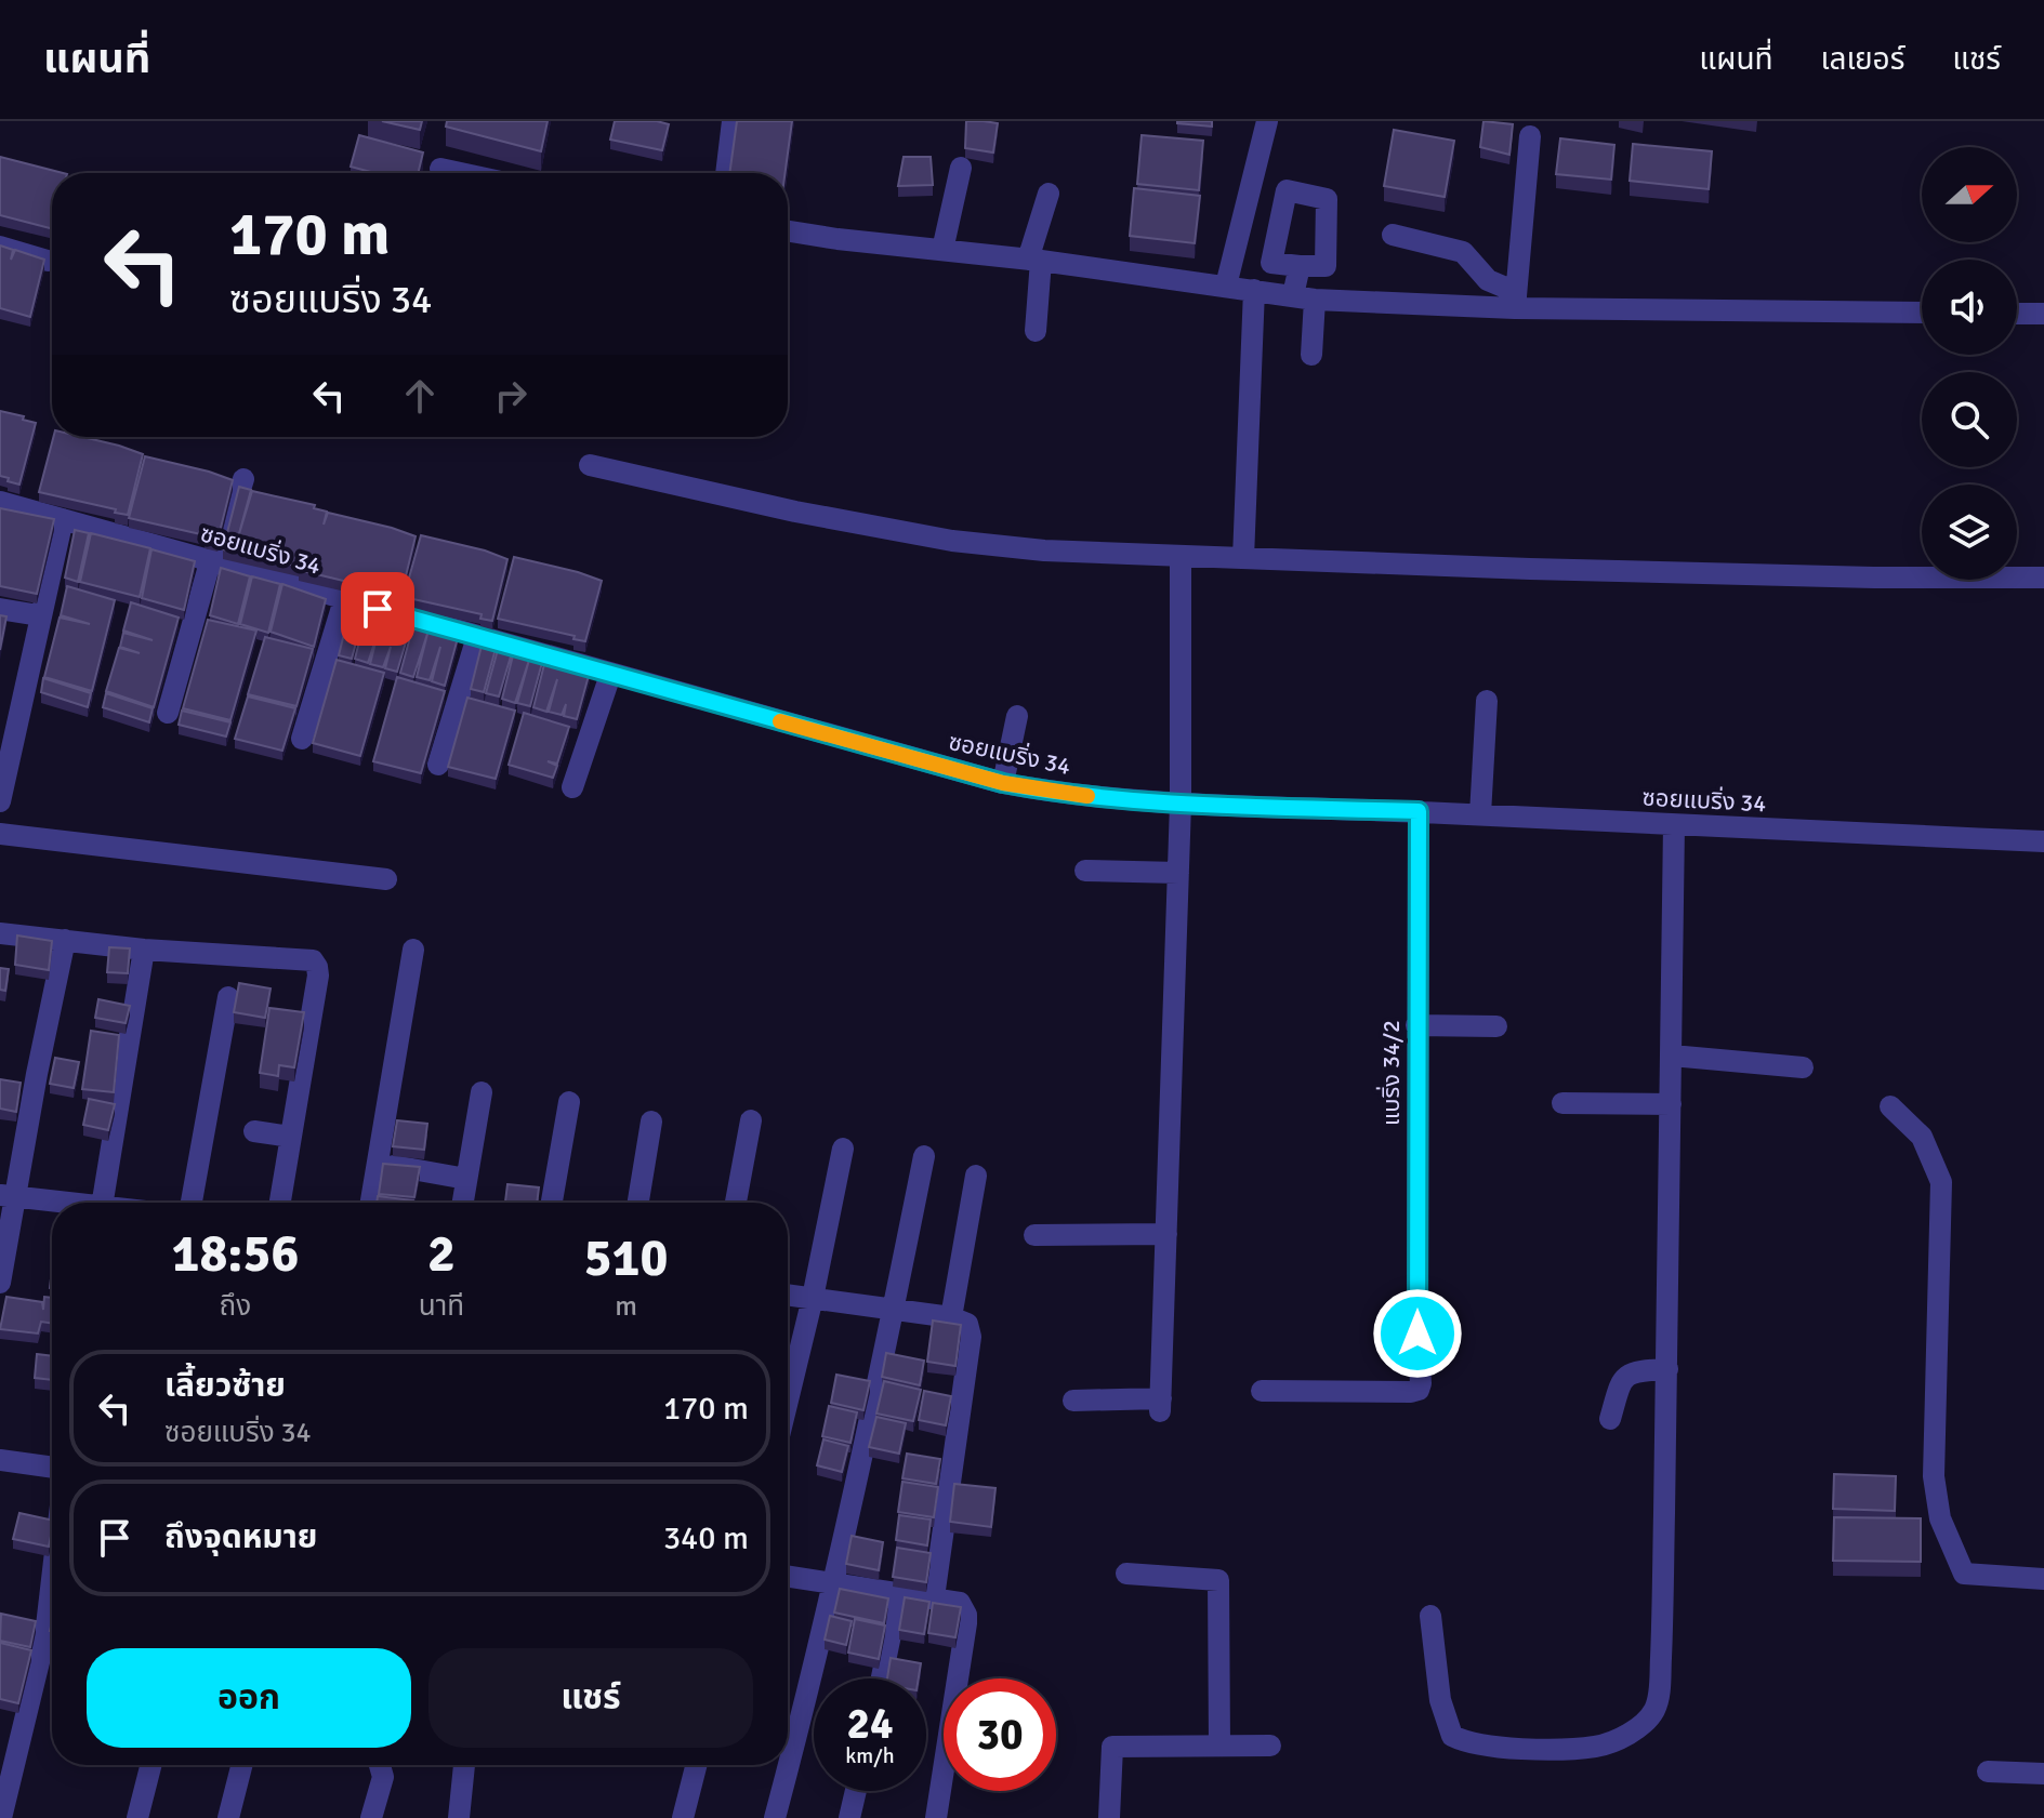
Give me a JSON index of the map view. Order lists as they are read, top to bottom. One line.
{"streets":{"street":["ซอยแบริ่ง 34","แบริ่ง 34/2"]},"crossings":[["ซอยแบริ่ง 34","แบริ่ง 34/2"]],"north":"right","page":{"header":"แผนที่","nav":["แผนที่","เลเยอร์","แชร์"],"turn":["170 m","ซอยแบริ่ง 34"],"eta":["18:56","ถึง","2","นาที","510","m"],"list":[{"name":"เลี้ยวซ้าย","note":"ซอยแบริ่ง 34","value":"170 m"},{"name":"ถึงจุดหมาย","value":"340 m"}],"buttons":["ออก","แชร์"],"speed":"24 km/h","limit":"30"}}
